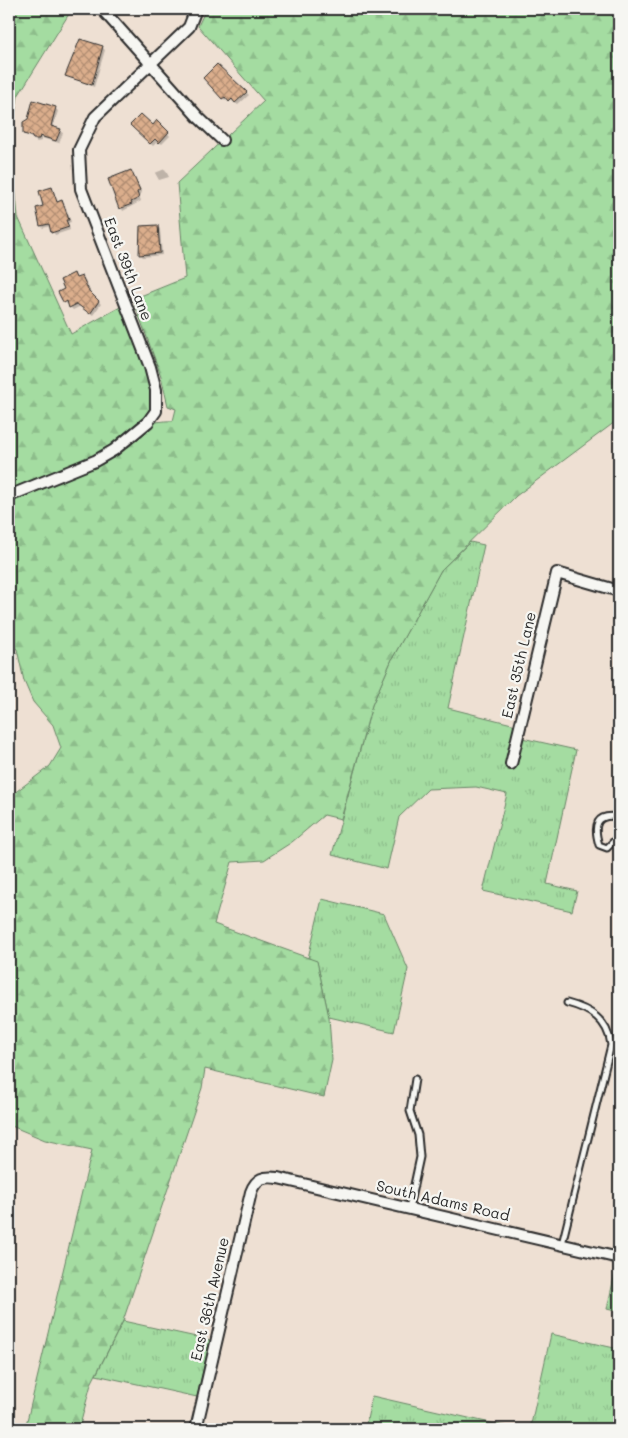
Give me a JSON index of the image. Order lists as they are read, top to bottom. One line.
{"streets":{"street":["East 39th Lane","East 35th Lane","South Adams Road","East 36th Avenue"]},"crossings":[["South Adams Road","East 36th Avenue"]]}
